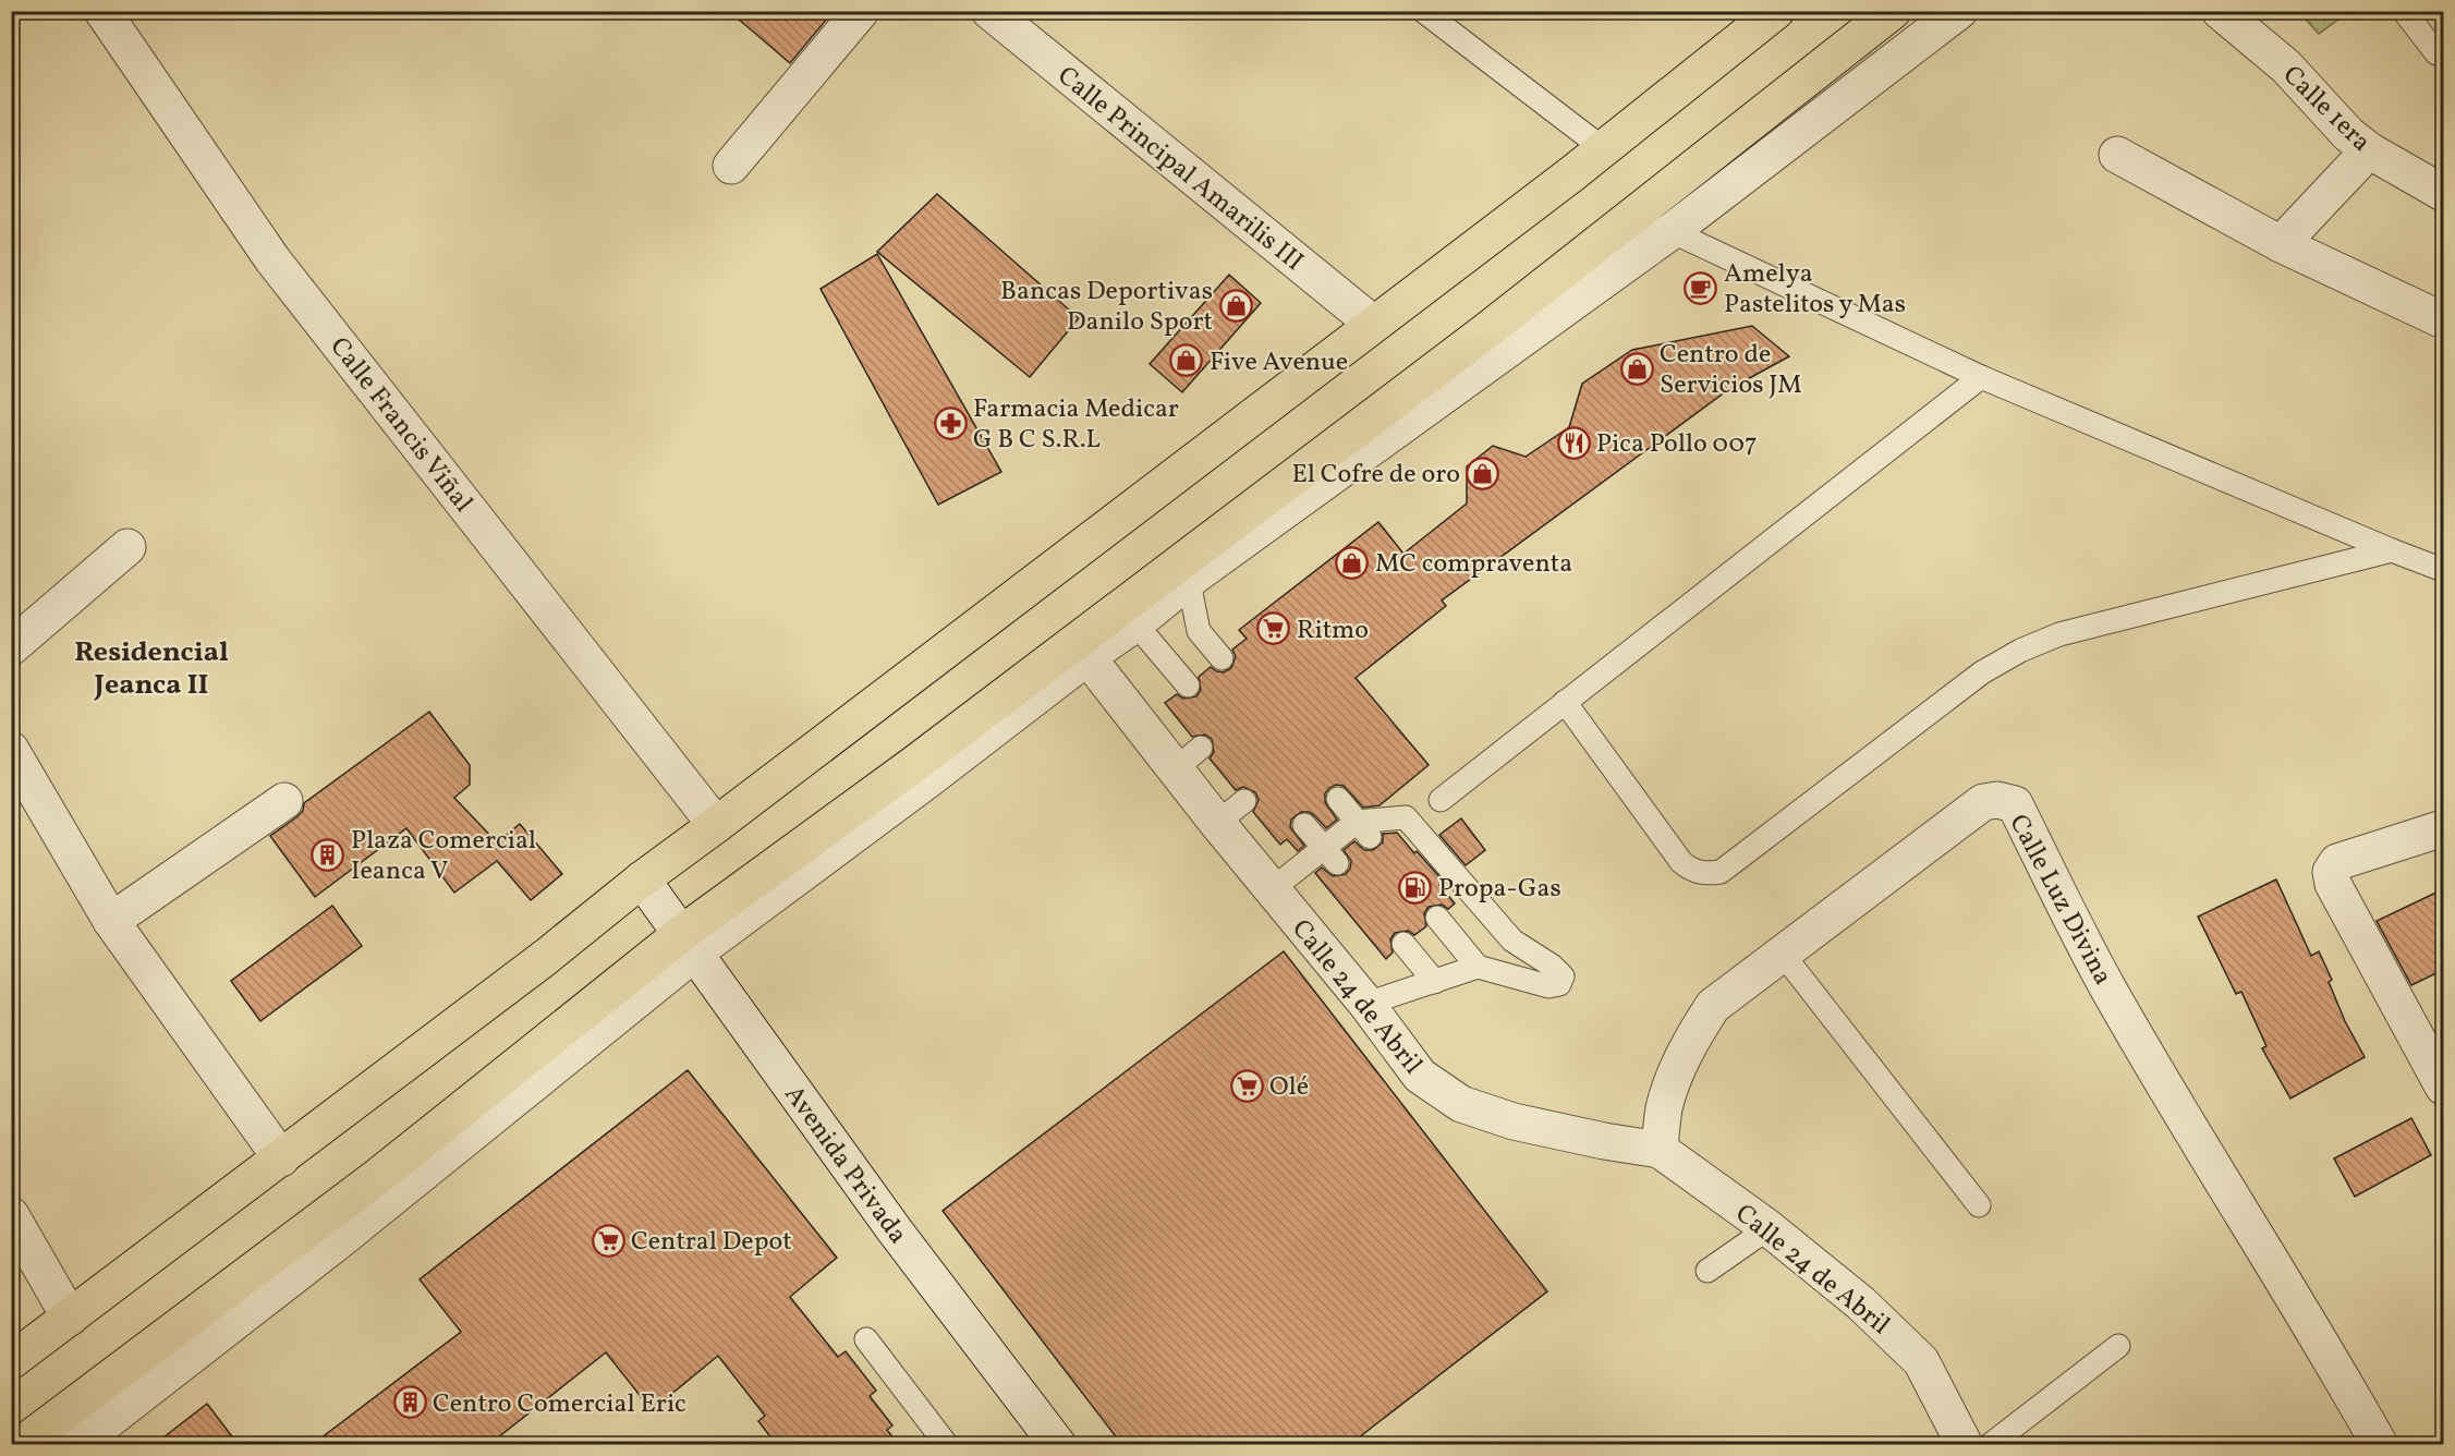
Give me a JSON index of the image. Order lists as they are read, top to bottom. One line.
{"streets":{"street":["Calle 1era","Calle Principal Amarilis III","Calle Francis Viñal","Calle Luz Divina","Calle 24 de Abril","Avenida Privada"]},"crossings":[["Calle Luz Divina","Calle 24 de Abril"]],"districts":["Residencial Jeanca II"],"places":{"cafe":["Amelya Pastelitos y Mas"],"shop":["Bancas Deportivas Danilo Sport","Five Avenue","Centro de Servicios JM","El Cofre de oro","MC compraventa"],"pharmacy":["Farmacia Medicar G B C S.R.L"],"restaurant":["Pica Pollo 007"],"supermarket":["Ritmo","Olé","Central Depot"],"building":["Plaza Comercial Ieanca V","Centro Comercial Eric"],"fuel station":["Propa-Gas"]}}
